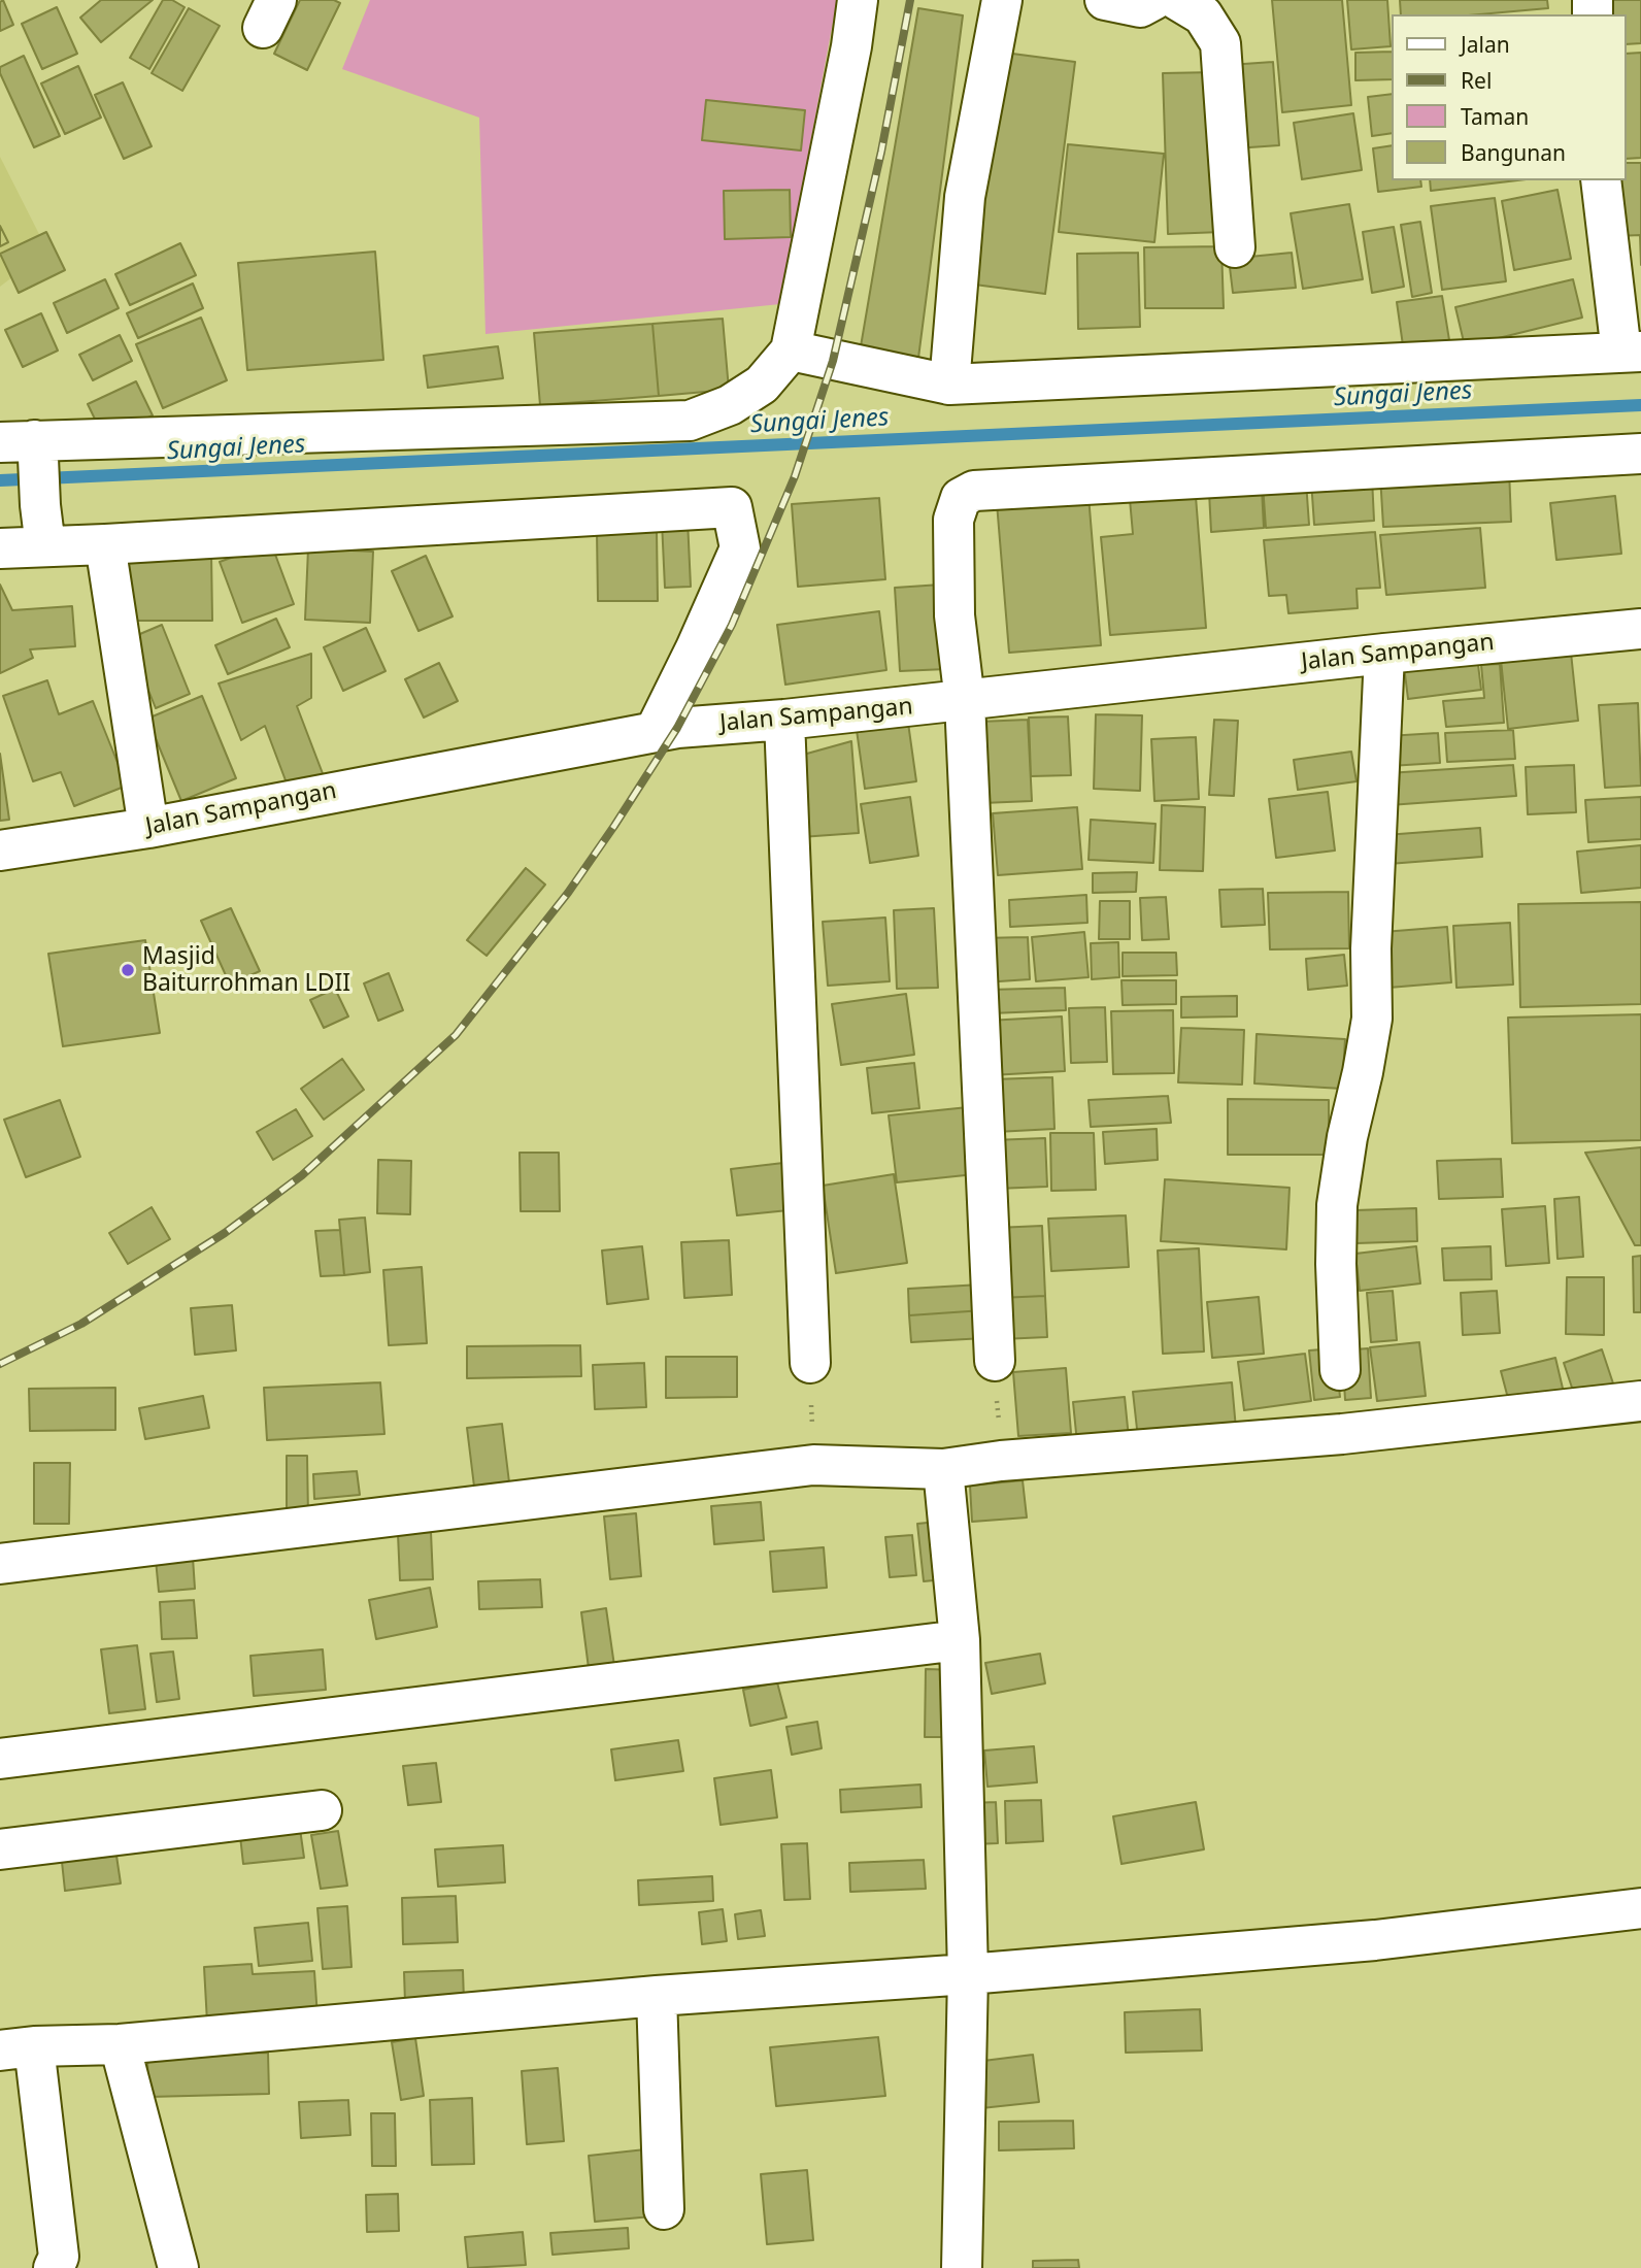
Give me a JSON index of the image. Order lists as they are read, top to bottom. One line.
{"streets":{"street":["Jalan Sampangan"]},"water":["Sungai Jenes"],"places":["Masjid Baiturrohman LDII"],"legend":["Jalan","Rel","Taman","Bangunan"]}
